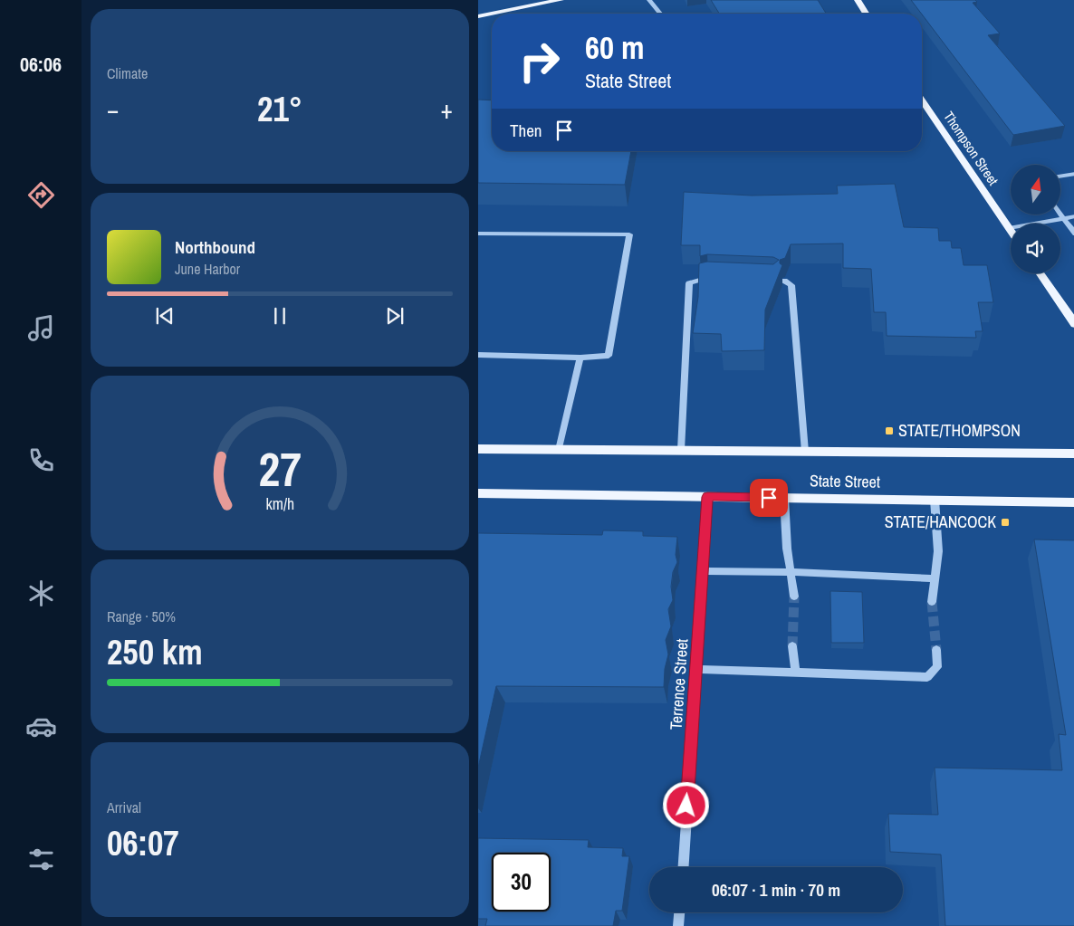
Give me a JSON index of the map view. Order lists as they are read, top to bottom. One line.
{"streets":{"main road":["Thompson Street","State Street"],"street":["Terrence Street"]},"crossings":[["State Street","Terrence Street"]],"places":{"transit":["STATE/THOMPSON","STATE/HANCOCK"]},"north":"top","page":{"tabs":"06:06","tile":["Climate",["Range · 50%","250 km"],["Arrival","06:07"]],"turn":["60 m","State Street"],"heat":["−","21°","+"],"then":"Then","song":["Northbound","June Harbor"],"limit":"30","trip":"06:07 · 1 min · 70 m","gauge":["27","km/h"]}}
